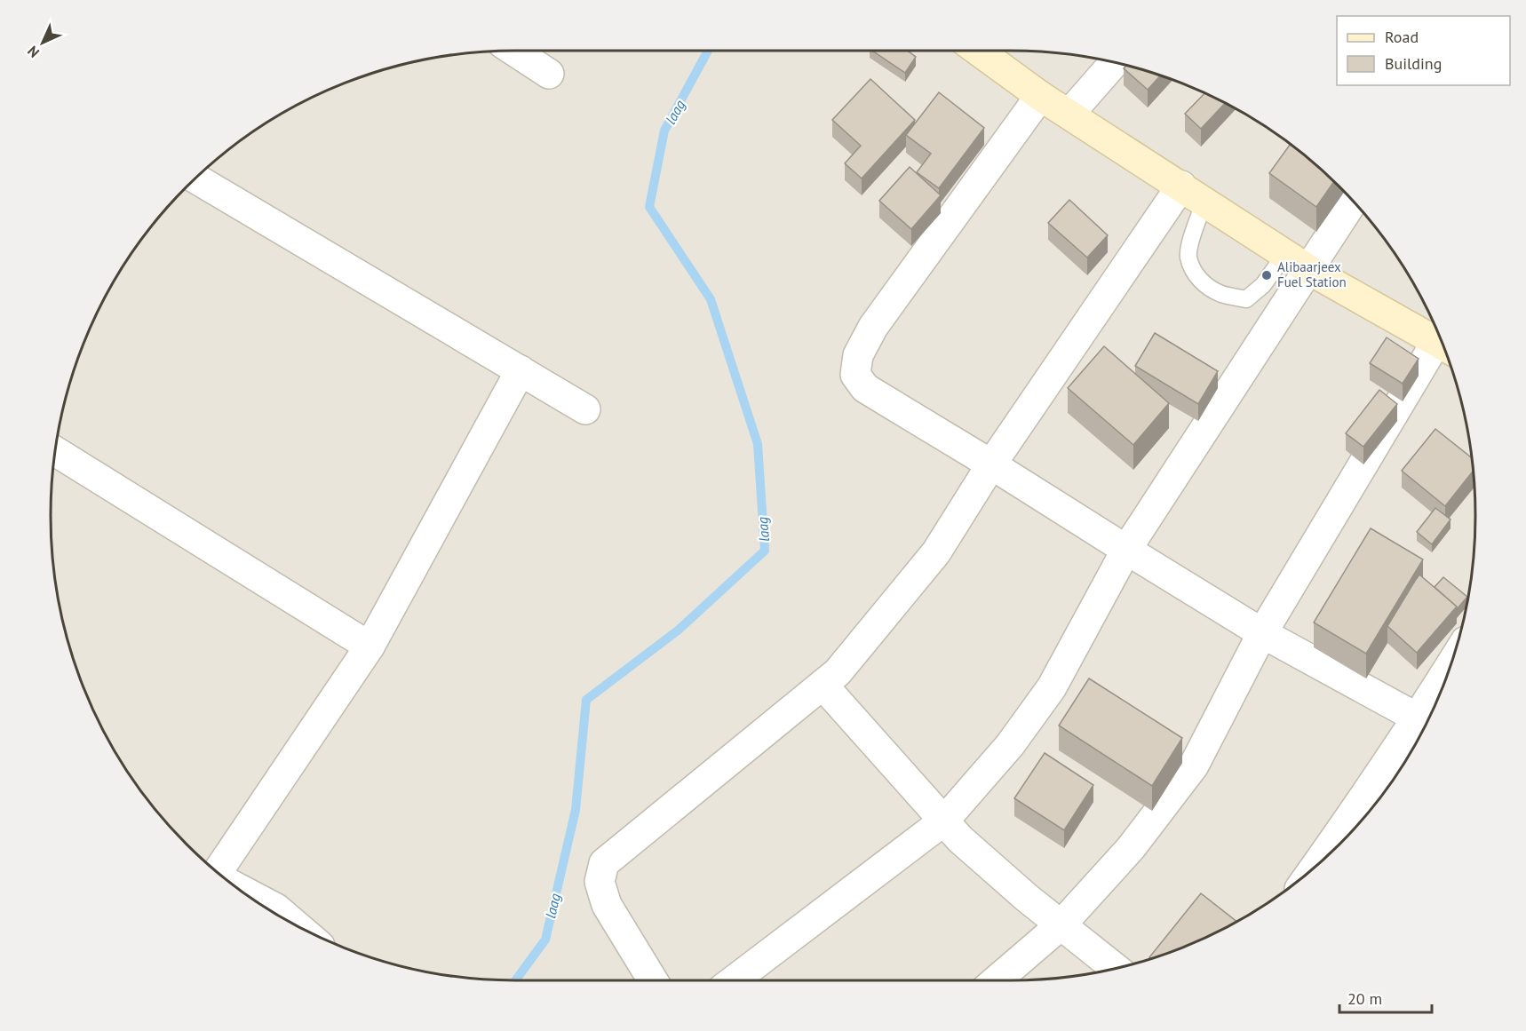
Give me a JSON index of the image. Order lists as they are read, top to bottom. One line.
{"water":["laag"],"places":["Alibaarjeex Fuel Station"],"legend":["Road","Building"],"scale_bar":"20 m","north":"bottom left"}
